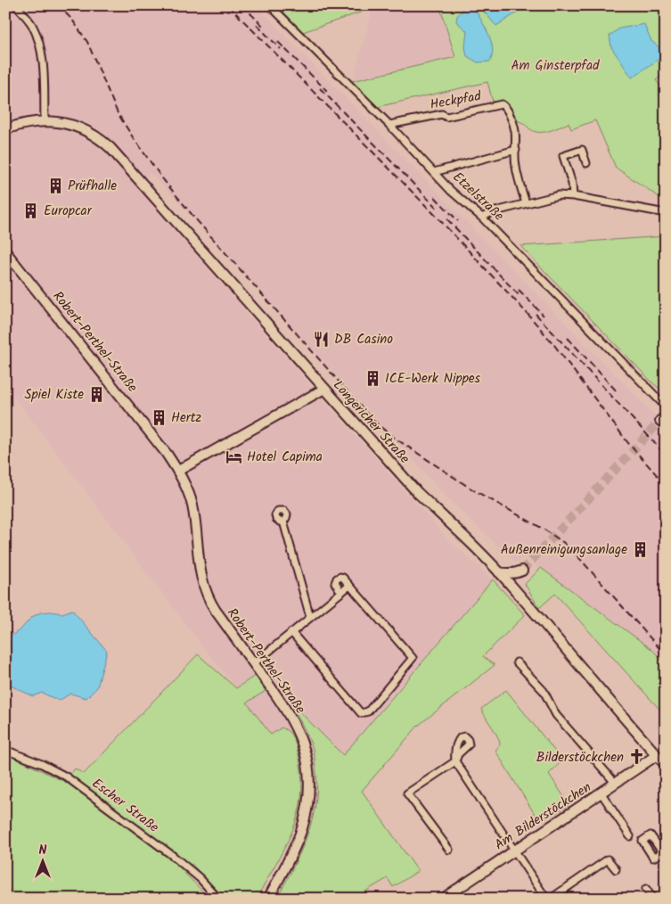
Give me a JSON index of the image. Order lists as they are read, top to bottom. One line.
{"streets":{"street":["Heckpfad","Etzelstraße","Robert-Perthel-Straße","Longericher Straße","Escher Straße","Am Bilderstöckchen"]},"crossings":[["Heckpfad","Etzelstraße"],["Longericher Straße","Am Bilderstöckchen"]],"parks":["Am Ginsterpfad"],"places":{"building":["Prüfhalle","Europcar","ICE-Werk Nippes","Spiel Kiste","Hertz","Außenreinigungsanlage"],"restaurant":["DB Casino"],"hotel":["Hotel Capima"],"church":["Bilderstöckchen"]},"north":"top"}
